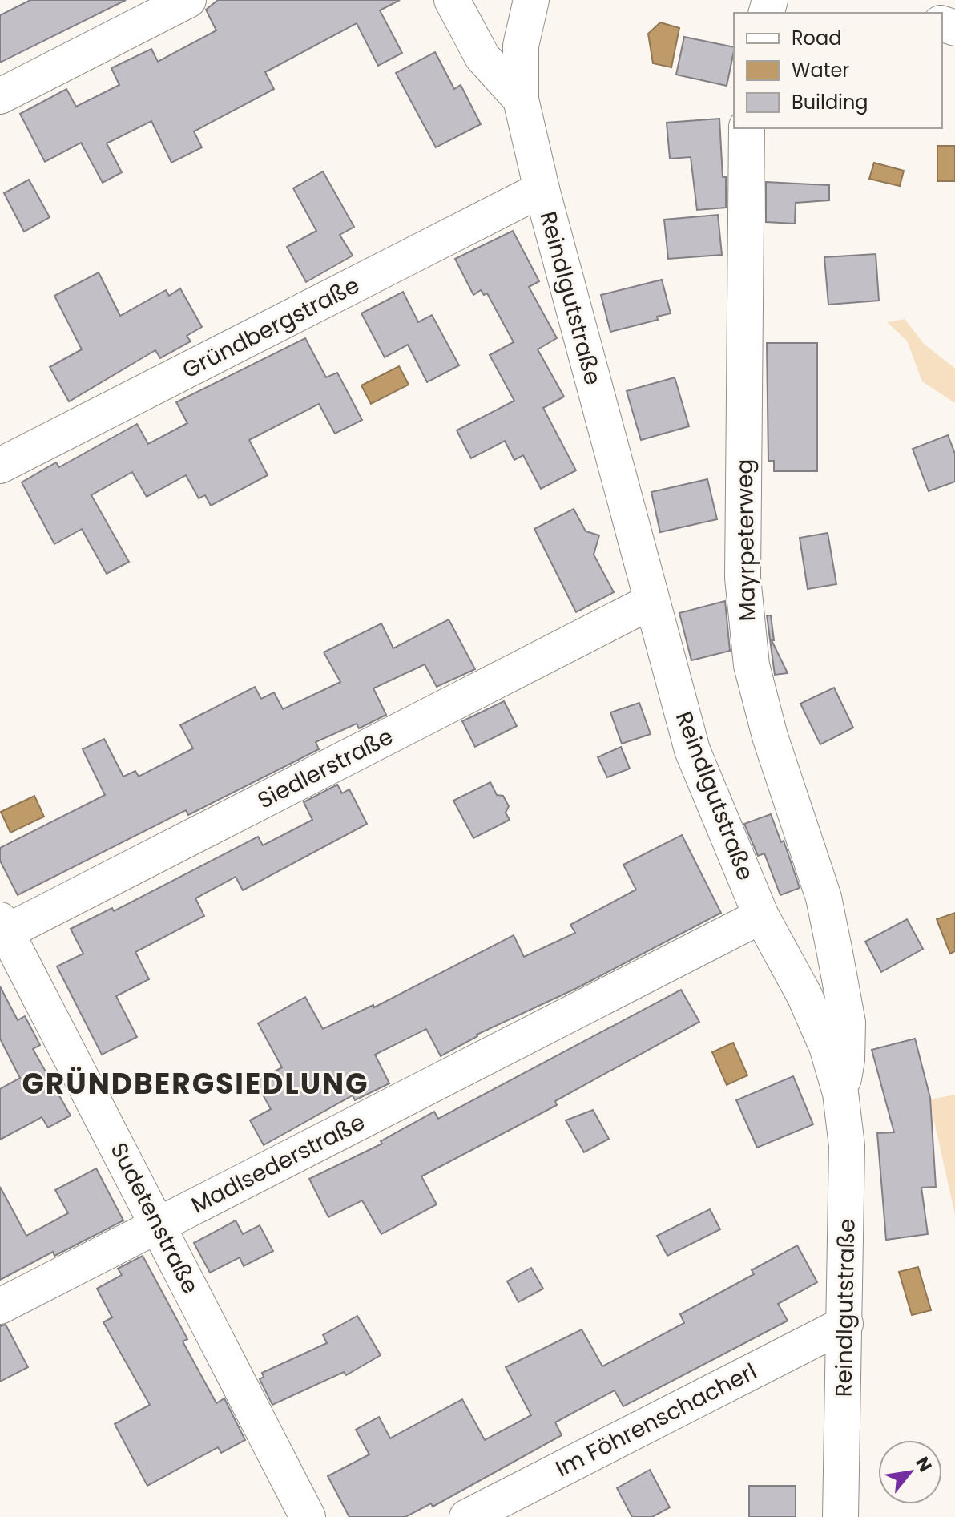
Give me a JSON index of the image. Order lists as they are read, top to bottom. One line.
{"streets":{"street":["Reindlgutstraße","Gründbergstraße","Mayrpeterweg","Siedlerstraße","Madlsederstraße","Sudetenstraße","Im Föhrenschacherl"]},"crossings":[["Reindlgutstraße","Gründbergstraße"],["Reindlgutstraße","Mayrpeterweg"],["Reindlgutstraße","Siedlerstraße"],["Reindlgutstraße","Madlsederstraße"],["Reindlgutstraße","Im Föhrenschacherl"],["Siedlerstraße","Sudetenstraße"],["Madlsederstraße","Sudetenstraße"]],"districts":["GRÜNDBERGSIEDLUNG"],"legend":["Road","Water","Building"],"north":"top right"}
